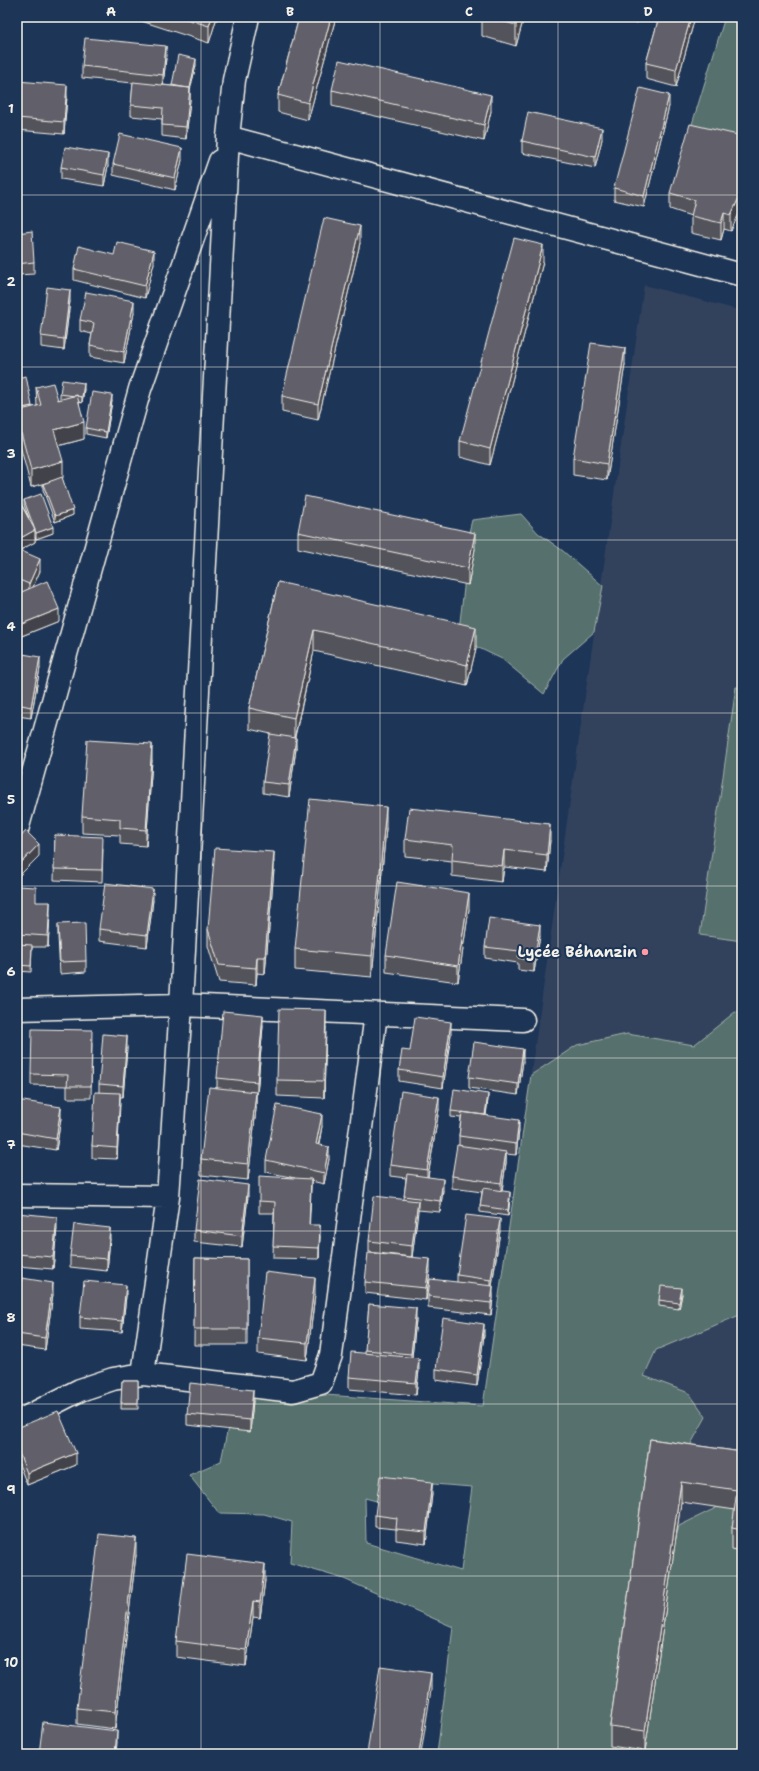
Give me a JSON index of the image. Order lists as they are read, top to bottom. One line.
{"places":["Lycée Béhanzin"],"grid":{"columns":["A","B","C","D"],"rows":["1","2","3","4","5","6","7","8","9","10"]}}
